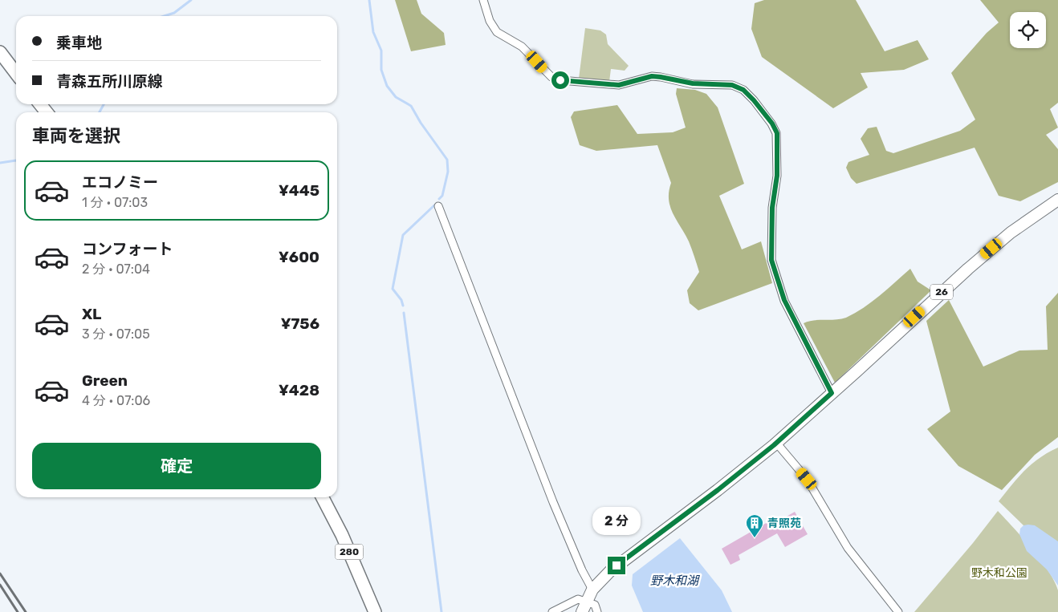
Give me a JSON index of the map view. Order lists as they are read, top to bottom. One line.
{"streets":{"highway":["280"],"main road":["26"]},"water":["野木和湖"],"parks":["野木和公園"],"places":{"building":["青照苑"]},"page":{"banner":["乗車地","青森五所川原線"],"heading":"車両を選択","list":[{"name":"エコノミー","note":"1 分 · 07:03","value":"¥445"},{"name":"コンフォート","note":"2 分 · 07:04","value":"¥600"},{"name":"XL","note":"3 分 · 07:05","value":"¥756"},{"name":"Green","note":"4 分 · 07:06","value":"¥428"}],"buttons":"確定","bubble":"2 分"}}
